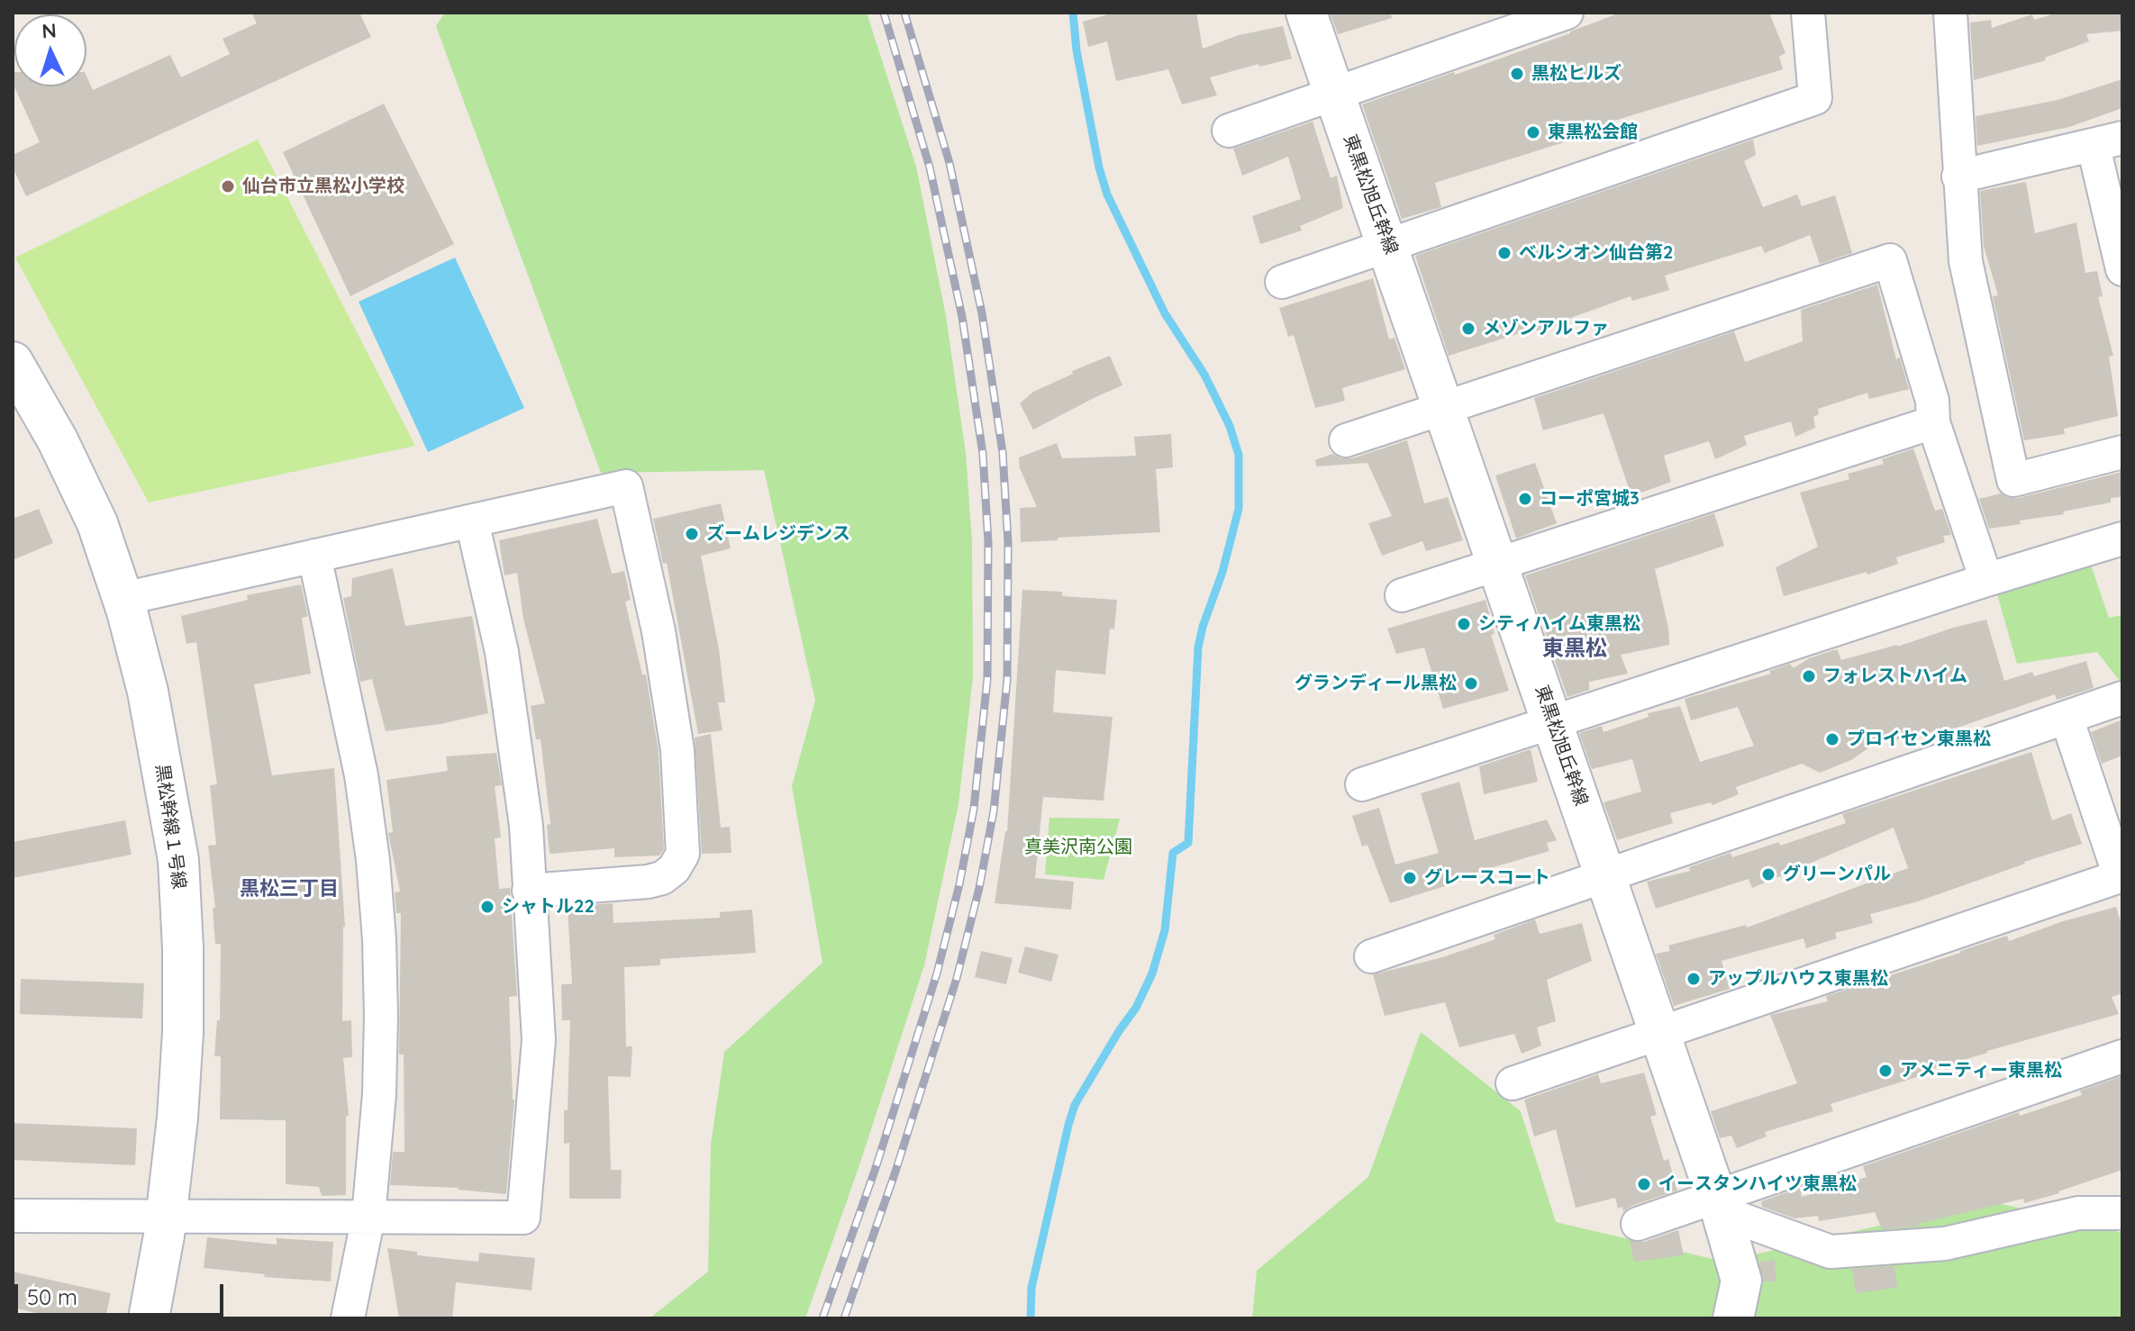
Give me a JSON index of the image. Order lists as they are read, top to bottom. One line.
{"streets":{"street":["東黒松旭丘幹線","黒松幹線１号線"]},"districts":["東黒松","黒松三丁目"],"parks":["真美沢南公園"],"places":["黒松ヒルズ","東黒松会館","仙台市立黒松小学校","ベルシオン仙台第2","メゾンアルファ","コーポ宮城3","ズームレジデンス","シティハイム東黒松","フォレストハイム","グランディール黒松","プロイセン東黒松","グリーンパル","グレースコート","シャトル22","アップルハウス東黒松","アメニティー東黒松","イースタンハイツ東黒松"],"scale_bar":"50 m","north":"top"}
